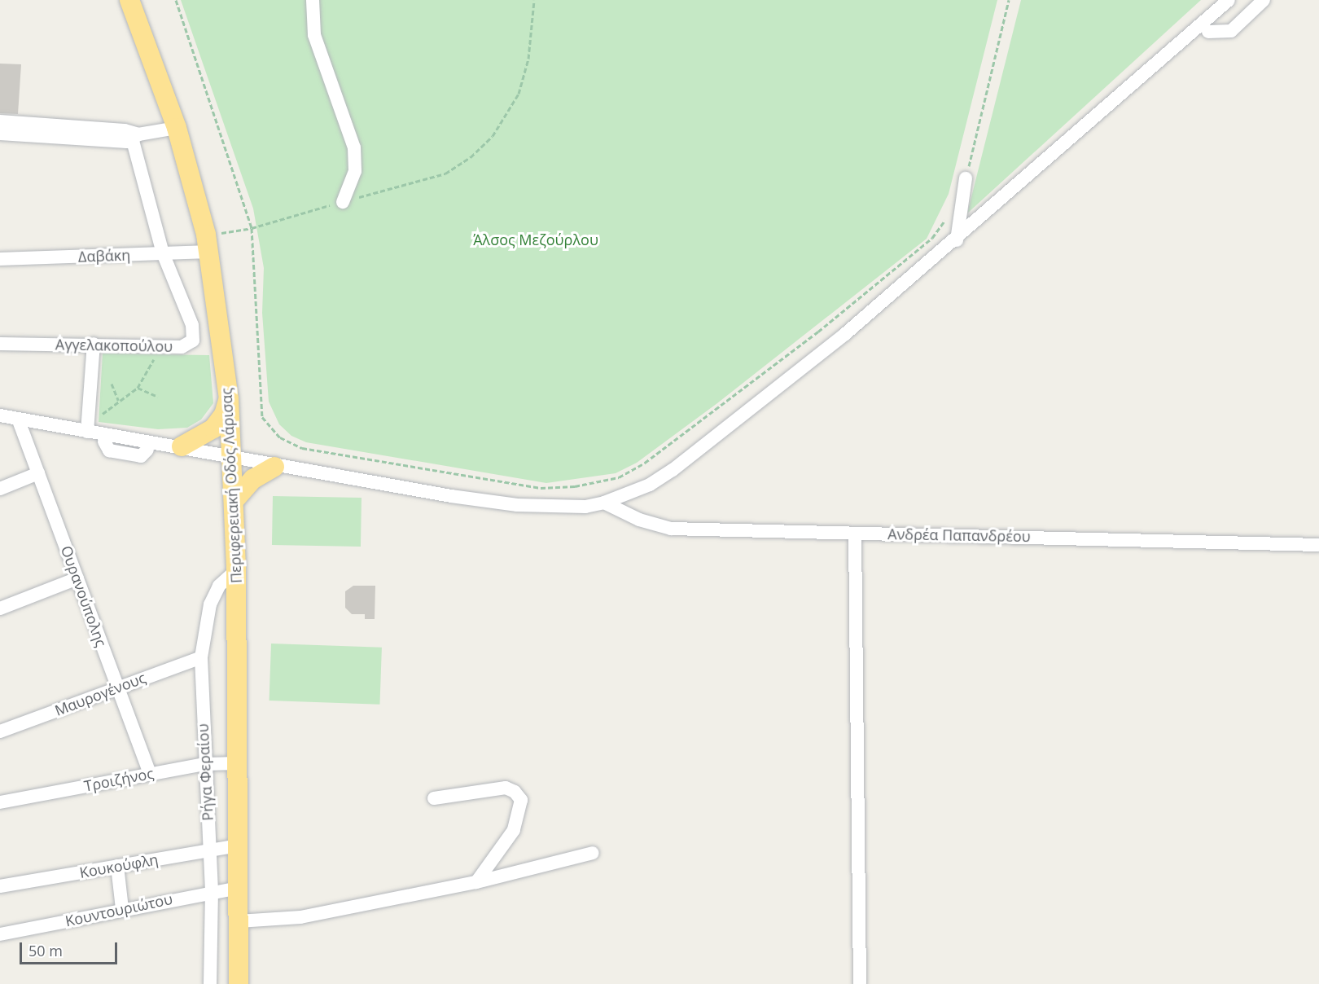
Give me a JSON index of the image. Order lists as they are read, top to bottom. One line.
{"streets":{"highway":["Περιφερειακή Οδός Λάρισας"],"street":["Δαβάκη","Αγγελακοπούλου","Ανδρέα Παπανδρέου","Ουρανούπολης","Μαυρογένους","Ρήγα Φεραίου","Τρoιζήνος","Κουκούφλη","Κουντουριώτου"]},"crossings":[["Δαβάκη","Αγγελακοπούλου"],["Δαβάκη","Περιφερειακή Οδός Λάρισας"],["Περιφερειακή Οδός Λάρισας","Ρήγα Φεραίου"],["Περιφερειακή Οδός Λάρισας","Τρoιζήνος"],["Περιφερειακή Οδός Λάρισας","Κουκούφλη"],["Περιφερειακή Οδός Λάρισας","Κουντουριώτου"],["Ουρανούπολης","Μαυρογένους"],["Ουρανούπολης","Τρoιζήνος"],["Μαυρογένους","Ρήγα Φεραίου"],["Ρήγα Φεραίου","Τρoιζήνος"],["Ρήγα Φεραίου","Κουκούφλη"],["Ρήγα Φεραίου","Κουντουριώτου"]],"parks":["Άλσος Μεζούρλου"],"scale_bar":"50 m"}
